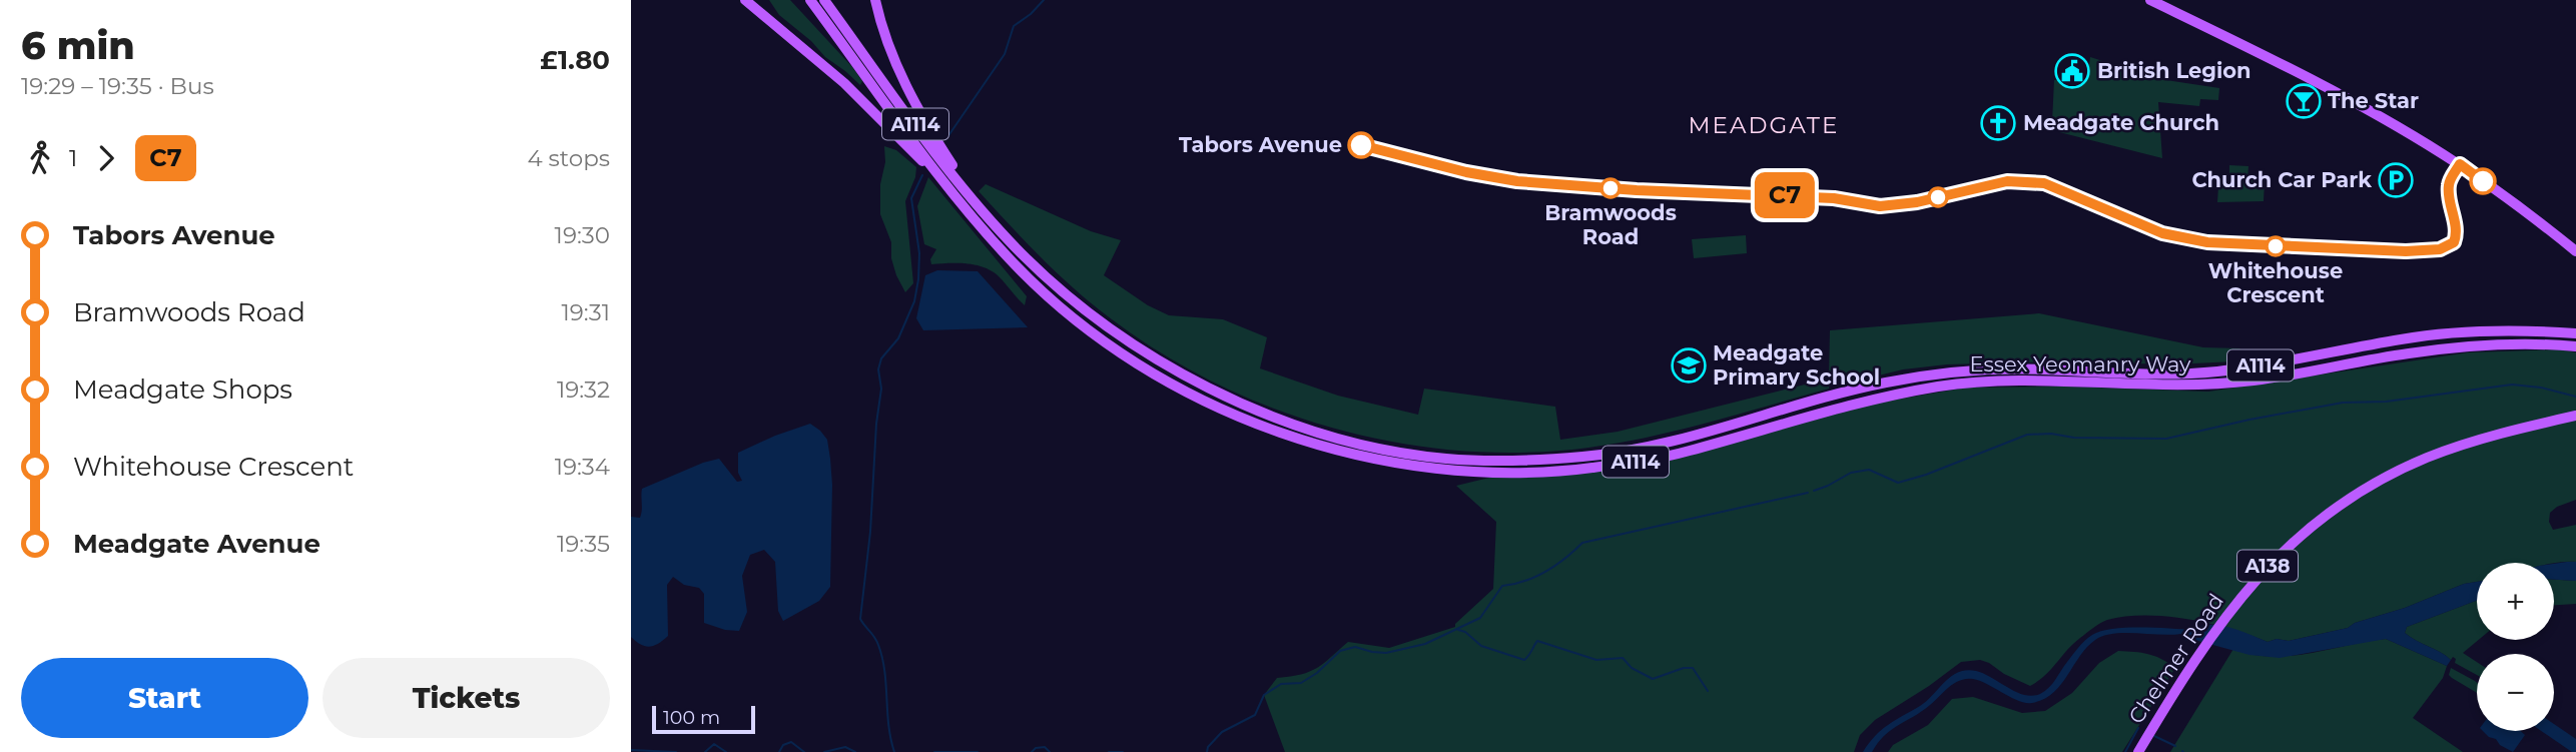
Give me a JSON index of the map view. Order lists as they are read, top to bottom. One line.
{"streets":{"main road":["A1114","Essex Yeomanry Way","A138","Chelmer Road"]},"crossings":[["A1114","Essex Yeomanry Way"]],"districts":["MEADGATE"],"places":{"public building":["British Legion"],"bar":["The Star"],"church":["Meadgate Church"],"other":["Tabors Avenue","Bramwoods Road","Whitehouse Crescent"],"parking":["Church Car Park"],"school or university":["Meadgate Primary School"]},"lines":["bus line C7"],"scale_bar":"100 m","page":{"heading":["6 min","19:29 – 19:35 · Bus","£1.80"],"on_map":"C7","legs":["1","C7","4 stops"],"list":[{"name":"Tabors Avenue","value":"19:30"},{"name":"Bramwoods Road","value":"19:31"},{"name":"Meadgate Shops","value":"19:32"},{"name":"Whitehouse Crescent","value":"19:34"},{"name":"Meadgate Avenue","value":"19:35"}],"map_buttons":["+","−"],"buttons":["Start","Tickets"],"scale":"100 m"}}
